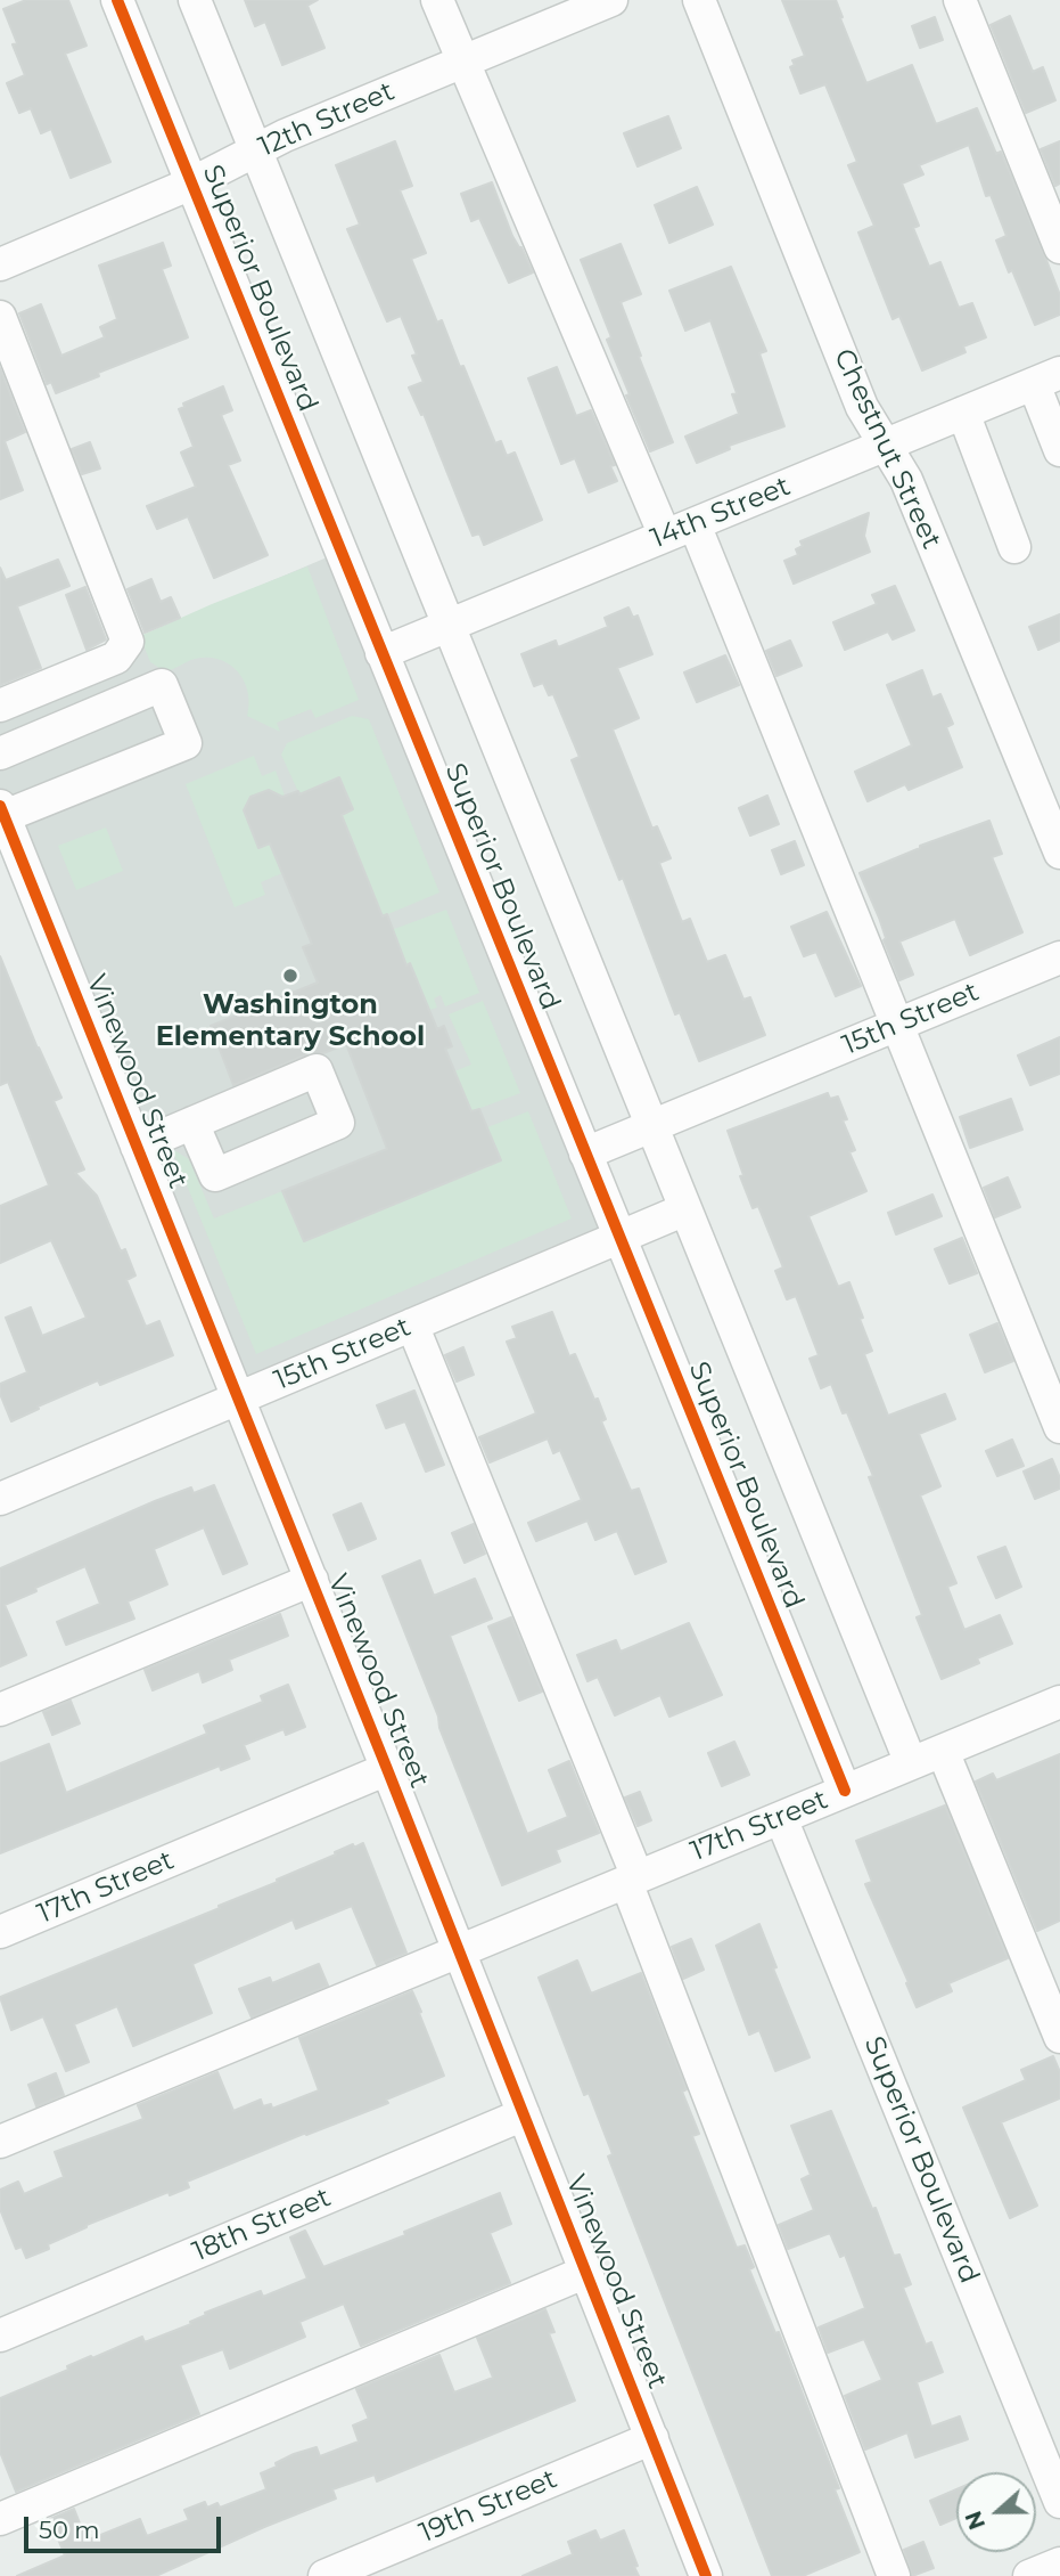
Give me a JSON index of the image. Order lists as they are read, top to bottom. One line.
{"streets":{"street":["12th Street","Superior Boulevard","Chestnut Street","14th Street","15th Street","Vinewood Street","17th Street","18th Street","19th Street"]},"crossings":[["12th Street","Superior Boulevard"],["Superior Boulevard","14th Street"],["Superior Boulevard","15th Street"],["Superior Boulevard","17th Street"],["Chestnut Street","14th Street"],["15th Street","Vinewood Street"],["Vinewood Street","17th Street"],["Vinewood Street","18th Street"],["Vinewood Street","19th Street"]],"places":["Washington Elementary School"],"scale_bar":"50 m","north":"left"}
